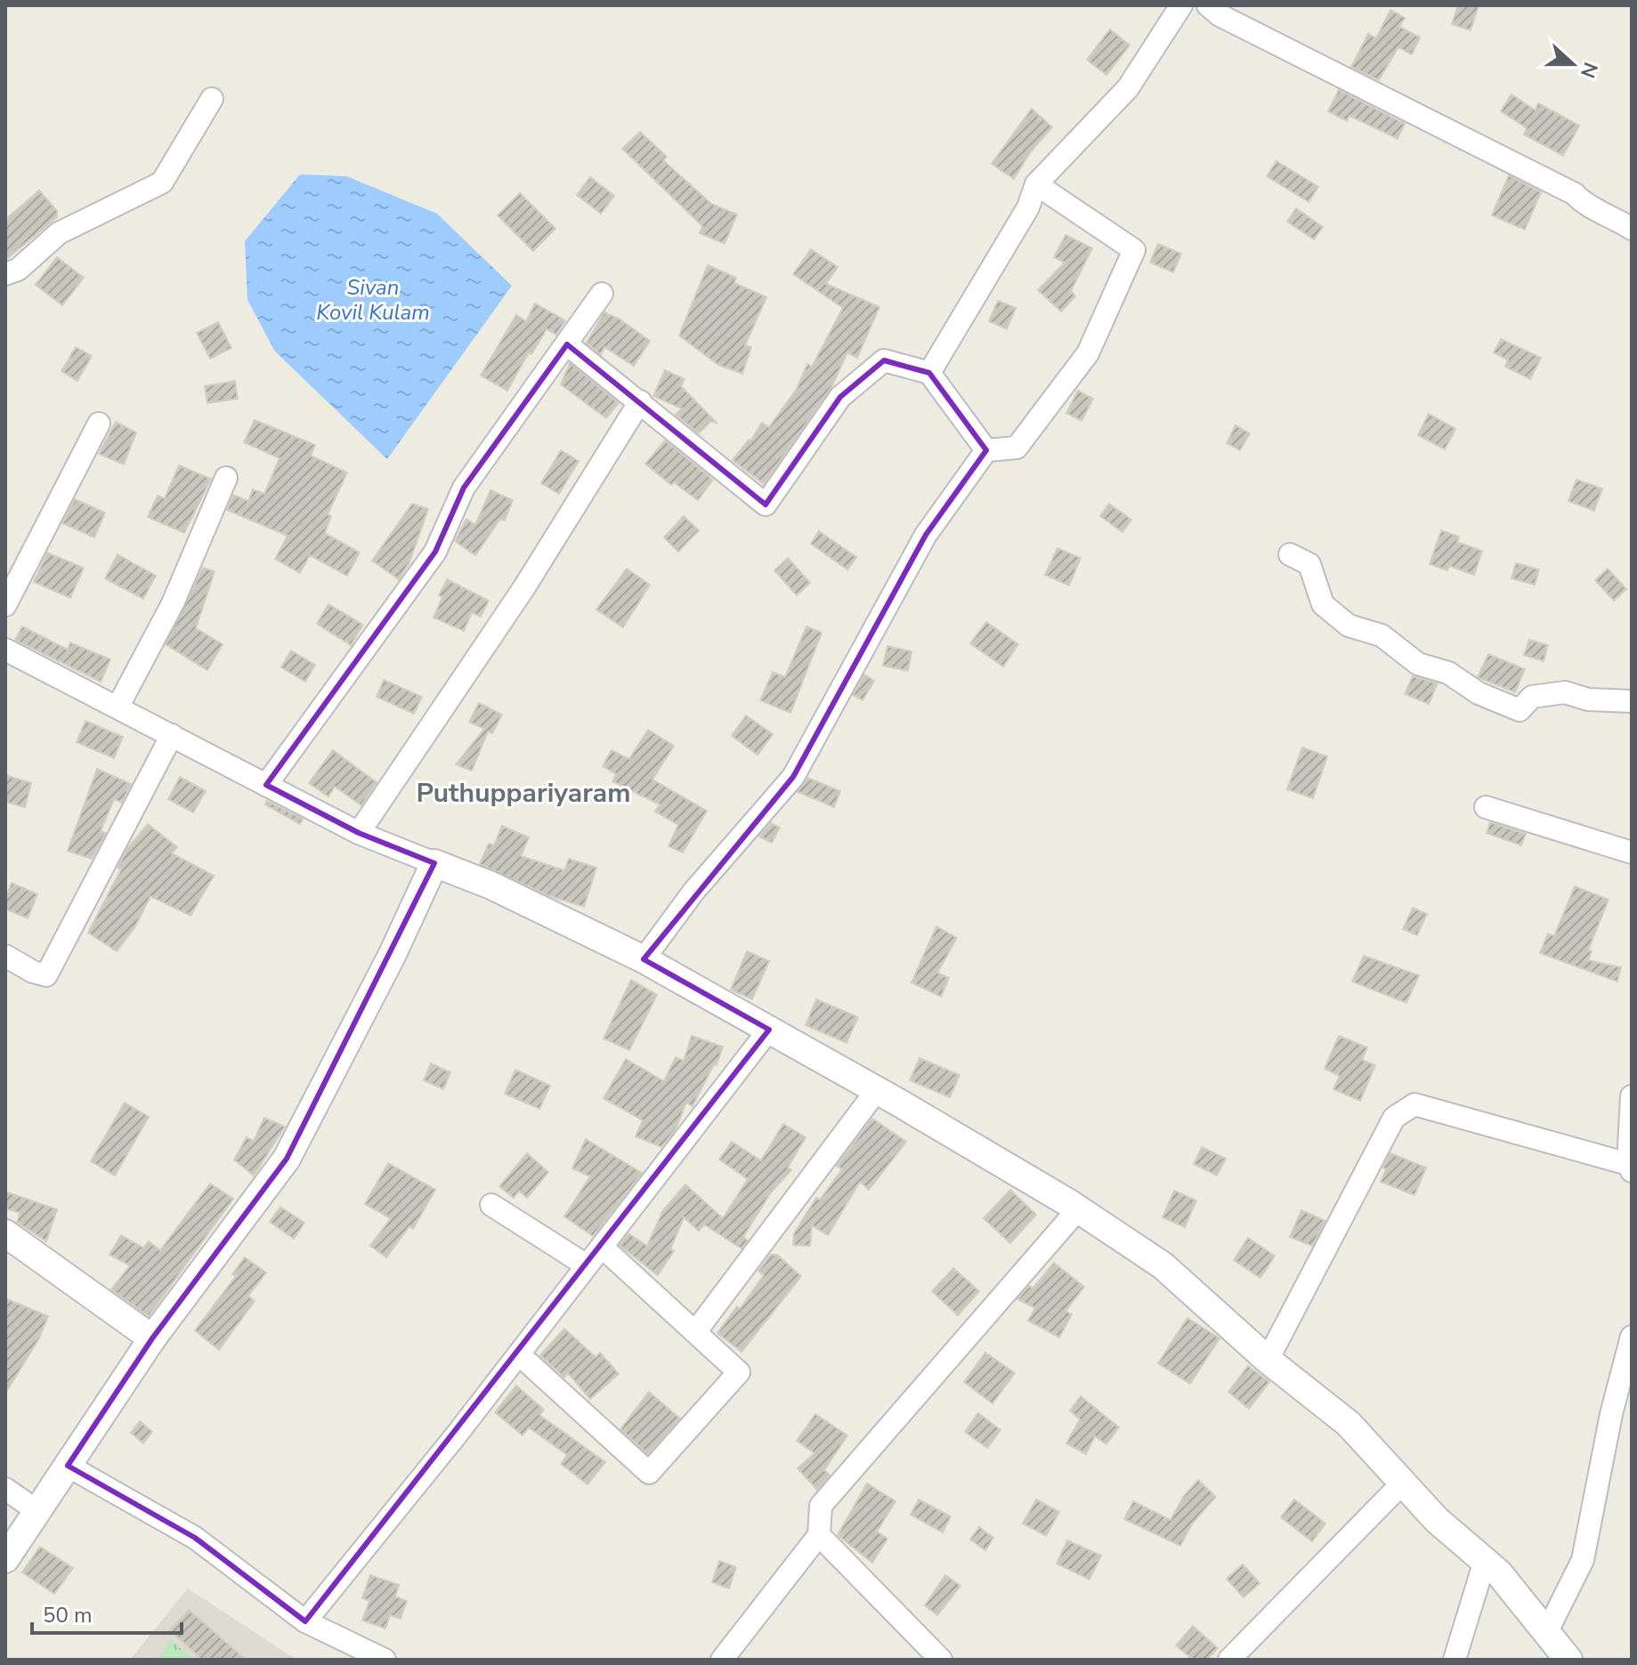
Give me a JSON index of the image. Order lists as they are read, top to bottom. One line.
{"districts":["Puthuppariyaram"],"water":["Sivan Kovil Kulam"],"scale_bar":"50 m","north":"right"}
